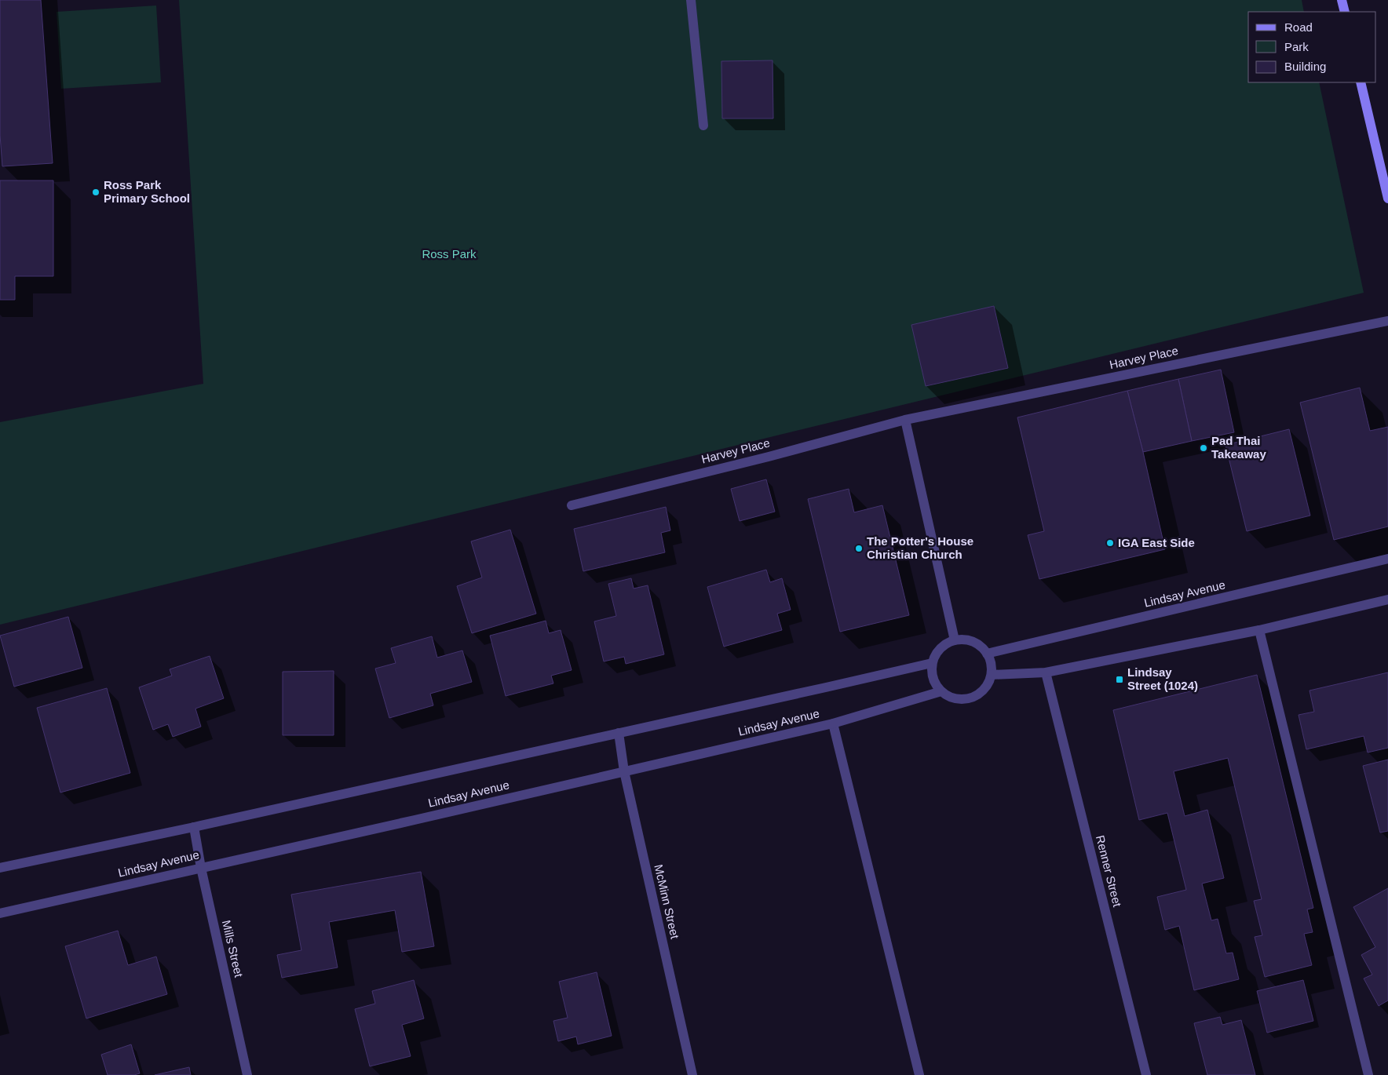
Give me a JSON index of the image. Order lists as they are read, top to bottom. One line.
{"streets":{"street":["Harvey Place","Lindsay Avenue","Renner Street","McMinn Street","Mills Street"]},"crossings":[["Lindsay Avenue","McMinn Street"],["Lindsay Avenue","Mills Street"]],"parks":["Ross Park"],"places":{"other":["Ross Park Primary School","Pad Thai Takeaway","IGA East Side","The Potter's House Christian Church"],"transit":["Lindsay Street (1024)"]},"legend":["Road","Park","Building"]}
